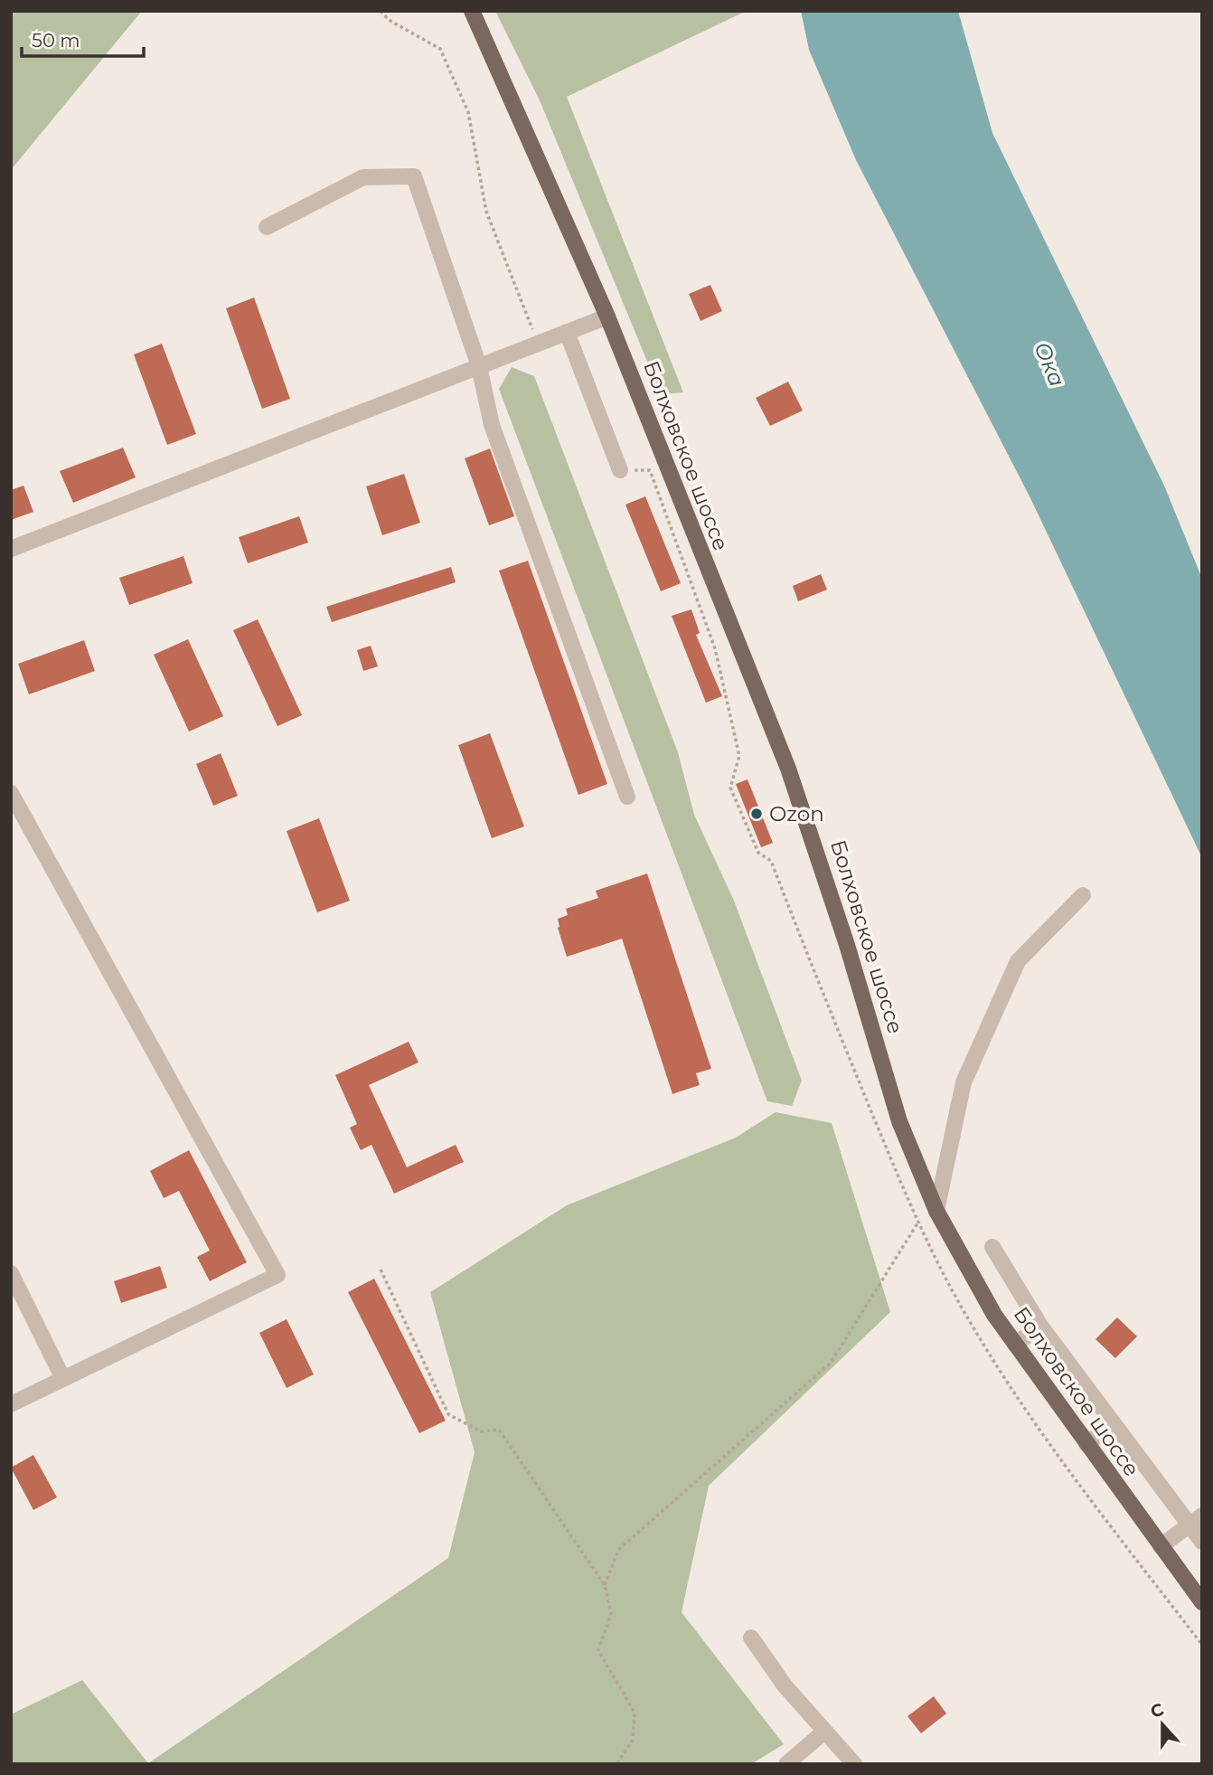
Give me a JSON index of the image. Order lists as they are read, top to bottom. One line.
{"streets":{"main road":["Болховское шоссе"]},"water":["Ока"],"places":["Ozon"],"scale_bar":"50 m","north":"top"}
